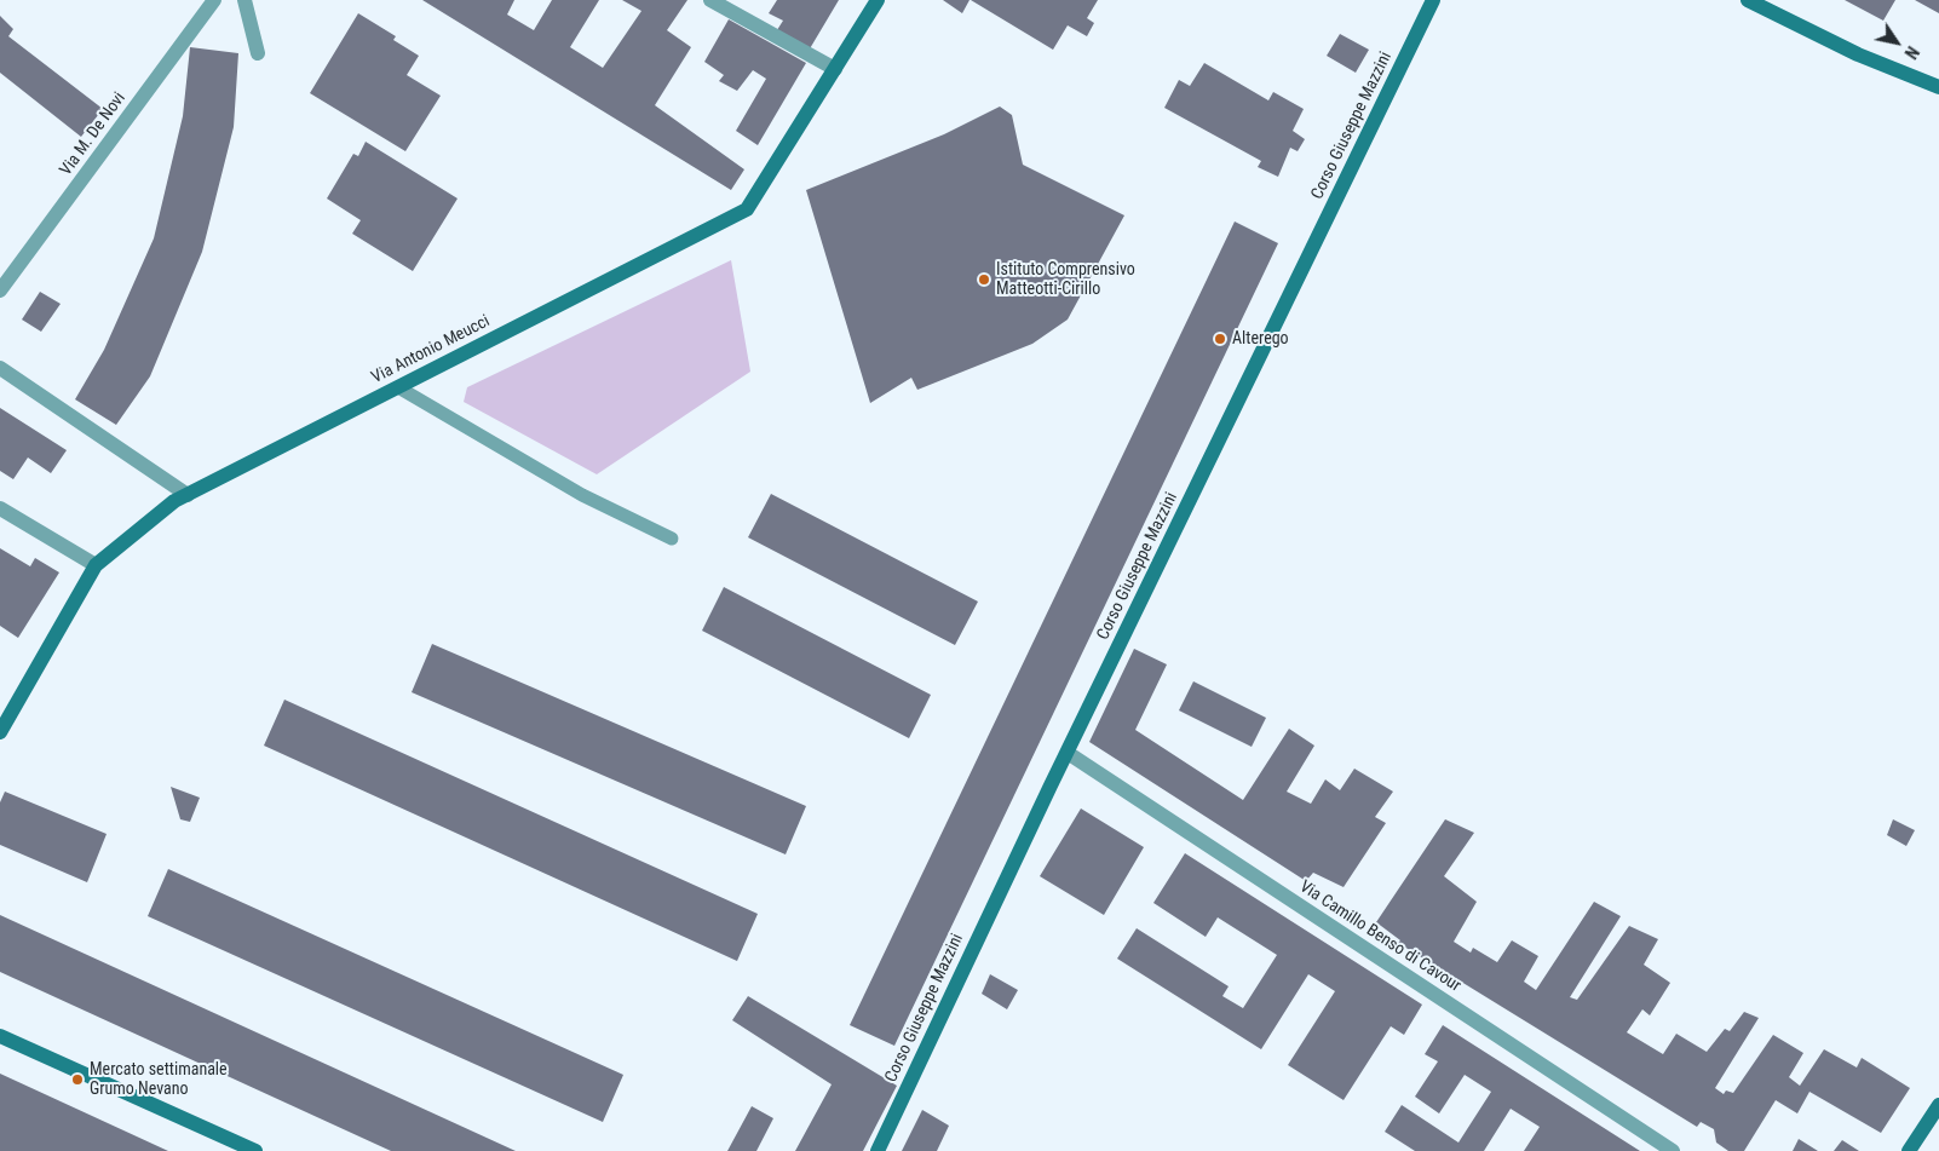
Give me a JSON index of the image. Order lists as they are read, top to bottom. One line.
{"streets":{"street":["Corso Giuseppe Mazzini","Via M. De Novi","Via Antonio Meucci","Via Camillo Benso di Cavour"]},"crossings":[["Corso Giuseppe Mazzini","Via Camillo Benso di Cavour"]],"places":["Istituto Comprensivo Matteotti-Cirillo","Alterego","Mercato settimanale Grumo Nevano"],"north":"bottom right"}
